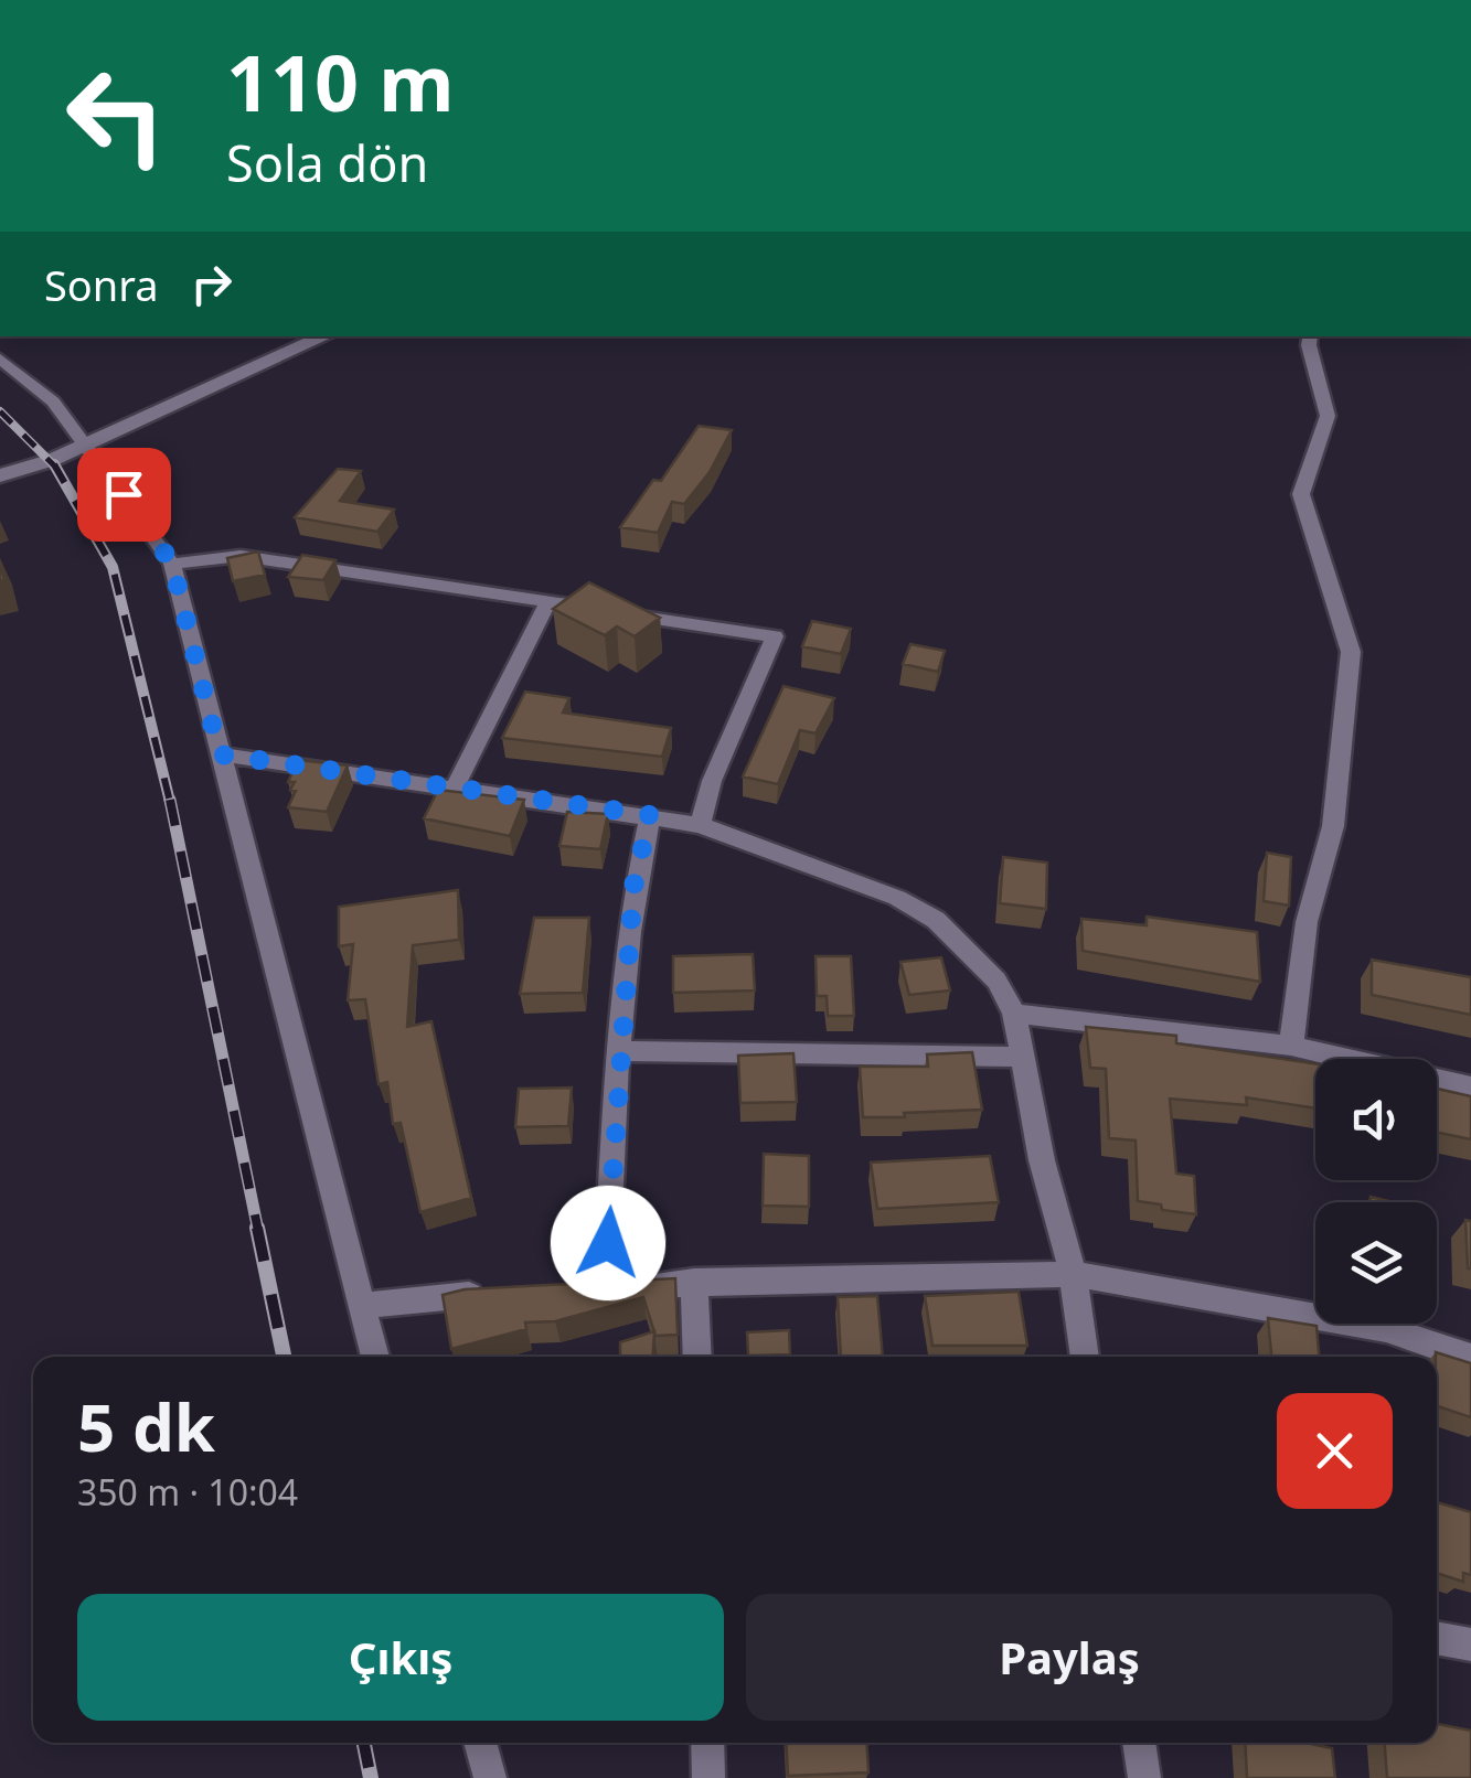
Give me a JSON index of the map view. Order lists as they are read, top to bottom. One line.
{"page":{"turn":["110 m","Sola dön"],"then":"Sonra","heading":["5 dk","350 m · 10:04"],"buttons":["Çıkış","Paylaş"]}}
